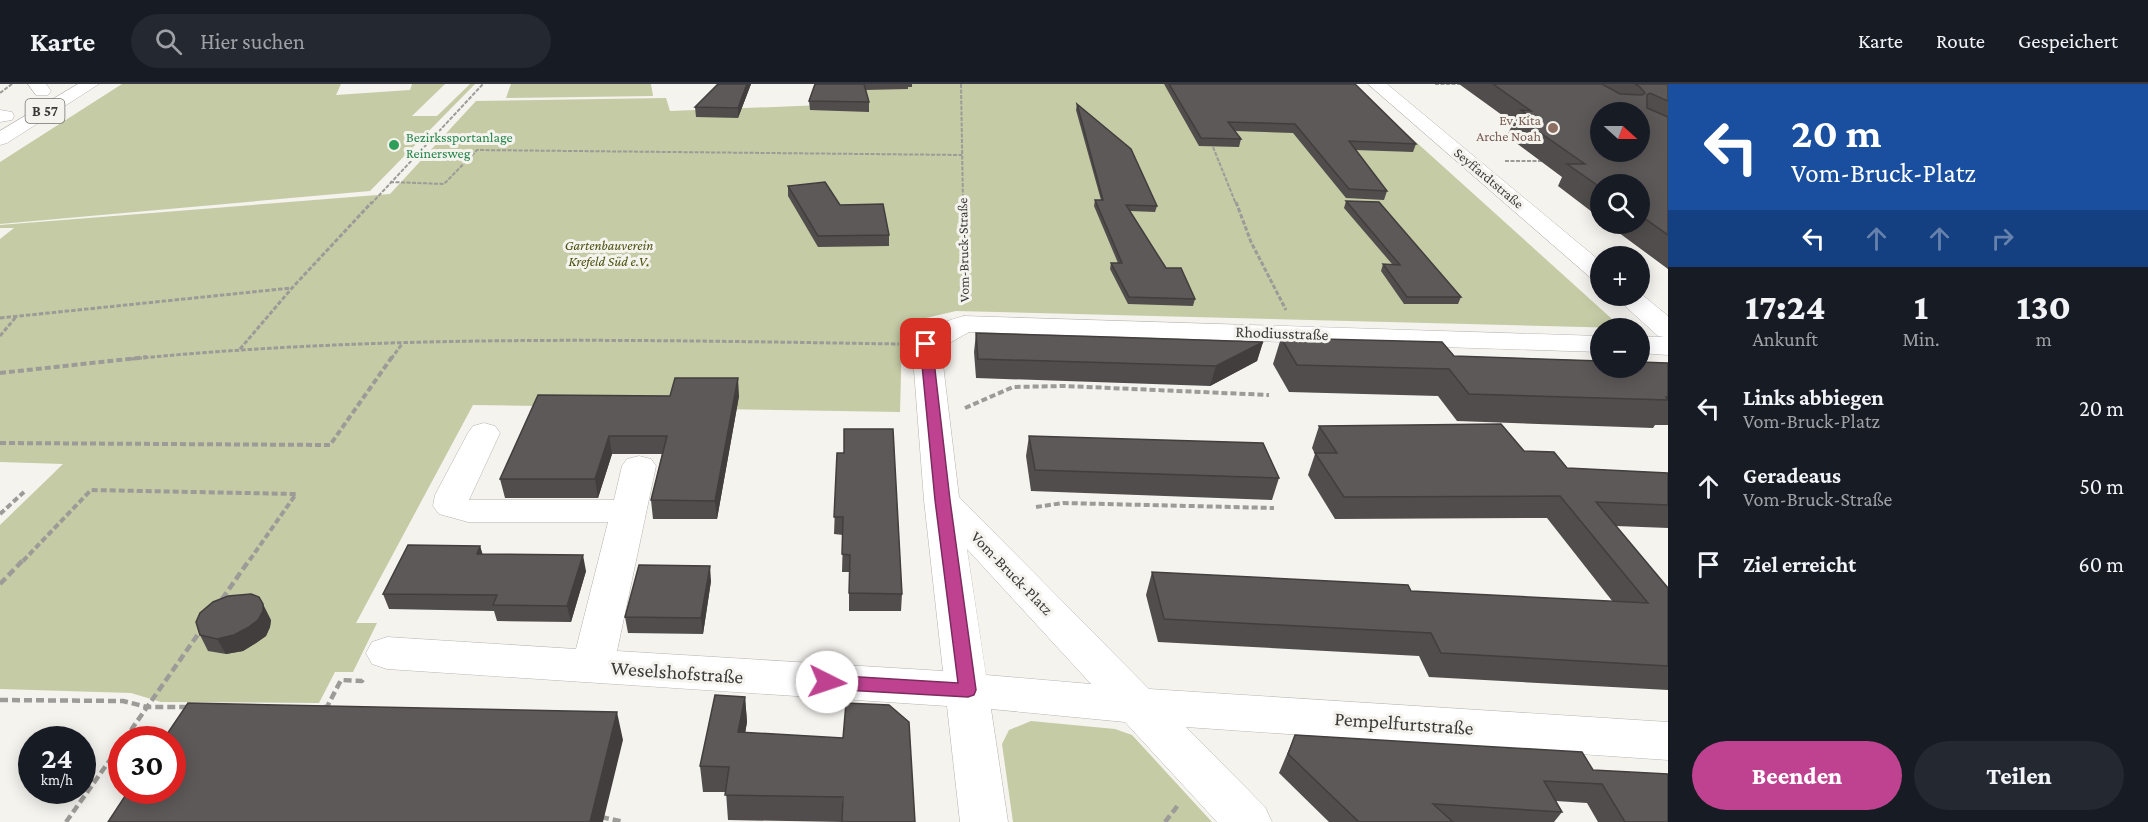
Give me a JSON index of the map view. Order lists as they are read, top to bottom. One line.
{"streets":{"street":["B 57","Seyffardtstraße","Vom-Bruck-Straße","Rhodiusstraße","Vom-Bruck-Platz","Weselshofstraße","Pempelfurtstraße"]},"crossings":[["Vom-Bruck-Straße","Rhodiusstraße"],["Vom-Bruck-Platz","Weselshofstraße"],["Vom-Bruck-Platz","Pempelfurtstraße"]],"parks":["Gartenbauverein Krefeld Süd e.V."],"places":["Ev. Kita Arche Noah","Bezirkssportanlage Reinersweg"],"north":"right","page":{"header":"Karte","search":"Hier suchen","nav":["Karte","Route","Gespeichert"],"turn":["20 m","Vom-Bruck-Platz"],"map_buttons":["+","−"],"eta":["17:24","Ankunft","1","Min.","130","m"],"list":[{"name":"Links abbiegen","note":"Vom-Bruck-Platz","value":"20 m"},{"name":"Geradeaus","note":"Vom-Bruck-Straße","value":"50 m"},{"name":"Ziel erreicht","value":"60 m"}],"speed":"24 km/h","limit":"30","buttons":["Beenden","Teilen"]}}
